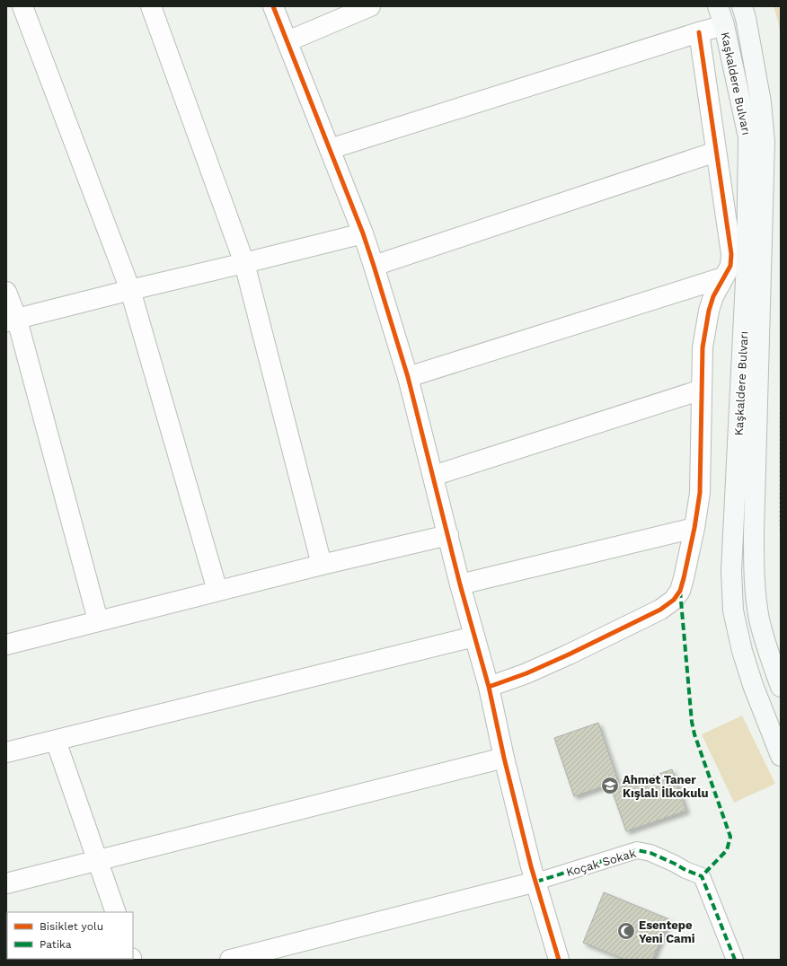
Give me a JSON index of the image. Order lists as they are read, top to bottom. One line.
{"streets":{"main road":["Kaşkaldere Bulvarı"],"street":["Koçak Sokak"]},"places":{"school or university":["Ahmet Taner Kışlalı İlkokulu"],"mosque":["Esentepe Yeni Cami"]},"legend":["Bisiklet yolu","Patika"]}
